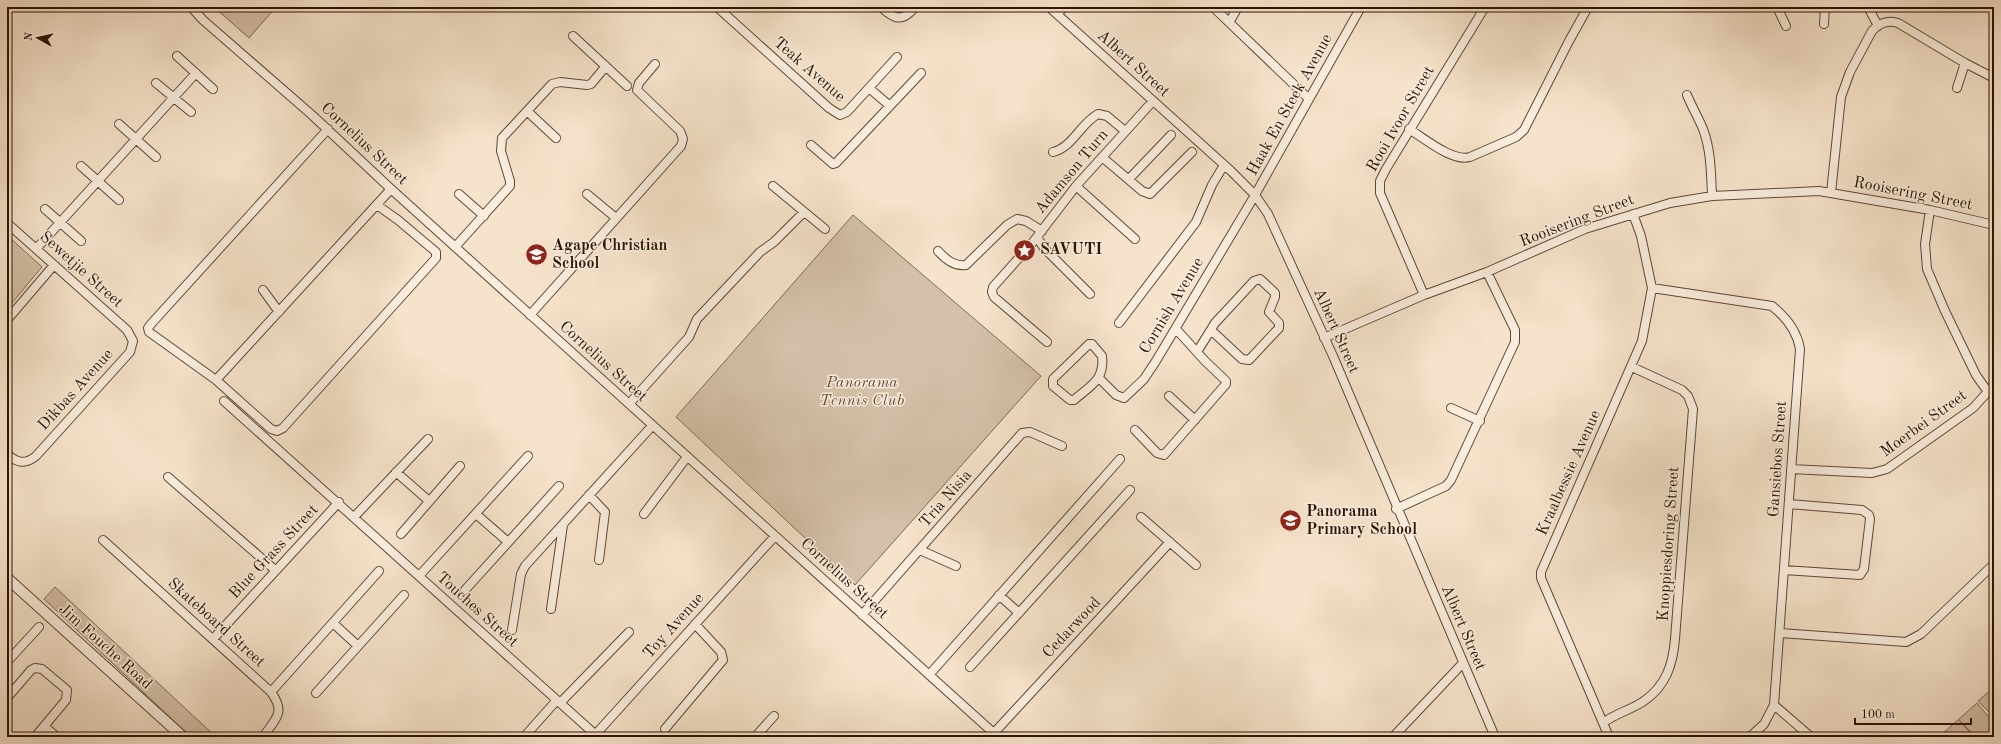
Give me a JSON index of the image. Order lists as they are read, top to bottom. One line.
{"streets":{"street":["Albert Street","Teak Avenue","Haak En Steek Avenue","Rooi Ivoor Street","Cornelius Street","Adamson Turn","Rooisering Street","Sewetjie Street","Cornish Avenue","Dikbas Avenue","Moerbei Street","Gansiebos Street","Kraalbessie Avenue","Tria Nisia","Knoppiesdoring Street","Blue Grass Street","Touches Street","Skateboard Street","Toy Avenue","Cedarwood","Jim Fouche Road"]},"crossings":[["Albert Street","Haak En Steek Avenue"],["Albert Street","Adamson Turn"],["Albert Street","Rooisering Street"],["Albert Street","Cornish Avenue"],["Haak En Steek Avenue","Cornish Avenue"],["Rooi Ivoor Street","Rooisering Street"],["Cornelius Street","Tria Nisia"],["Cornelius Street","Toy Avenue"],["Cornelius Street","Cedarwood"],["Rooisering Street","Kraalbessie Avenue"],["Sewetjie Street","Dikbas Avenue"],["Moerbei Street","Gansiebos Street"],["Gansiebos Street","Kraalbessie Avenue"],["Kraalbessie Avenue","Knoppiesdoring Street"],["Blue Grass Street","Touches Street"],["Blue Grass Street","Skateboard Street"],["Touches Street","Toy Avenue"]],"parks":["Panorama Tennis Club"],"places":{"place":["SAVUTI"],"school or university":["Agape Christian School","Panorama Primary School"]},"scale_bar":"100 m","north":"left"}
